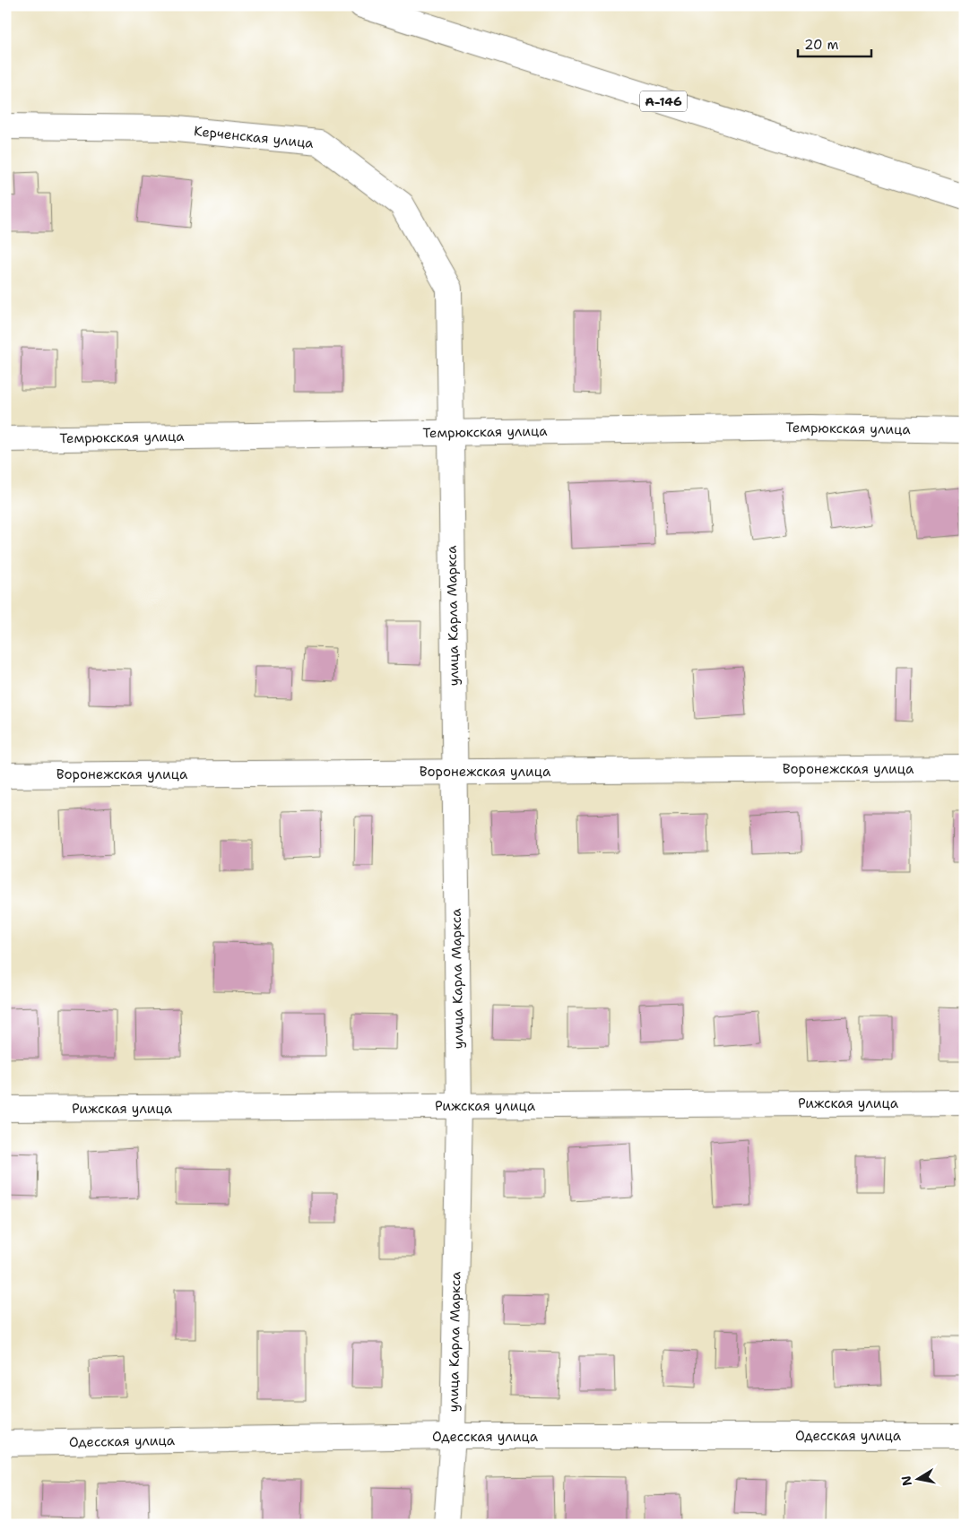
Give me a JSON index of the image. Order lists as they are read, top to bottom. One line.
{"streets":{"main road":["А-146","Керченская улица","Темрюкская улица","улица Карла Маркса","Воронежская улица","Рижская улица","Одесская улица"]},"crossings":[["Керченская улица","Темрюкская улица"],["Керченская улица","улица Карла Маркса"],["Темрюкская улица","улица Карла Маркса"],["улица Карла Маркса","Воронежская улица"],["улица Карла Маркса","Рижская улица"],["улица Карла Маркса","Одесская улица"]],"scale_bar":"20 m","north":"left"}
